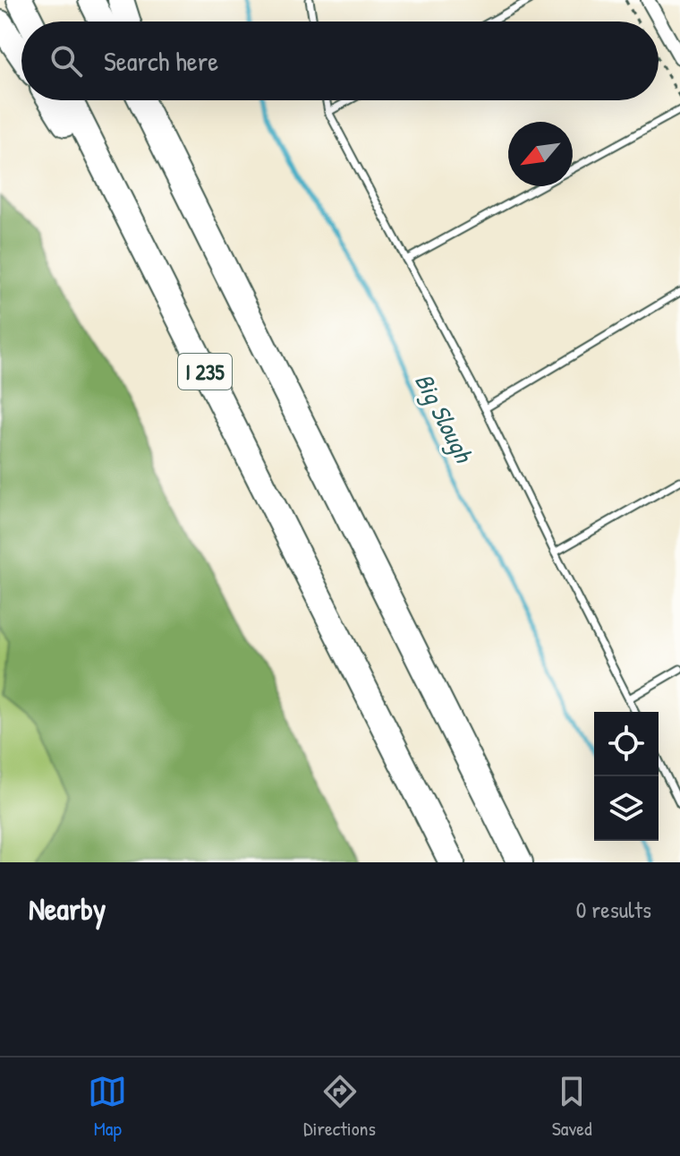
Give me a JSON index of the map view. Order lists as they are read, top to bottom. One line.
{"streets":{"highway":["I 235"]},"water":["Big Slough"],"north":"bottom left","page":{"search":"Search here","heading":["Nearby","0 results"],"nav":["Map","Directions","Saved"]}}
